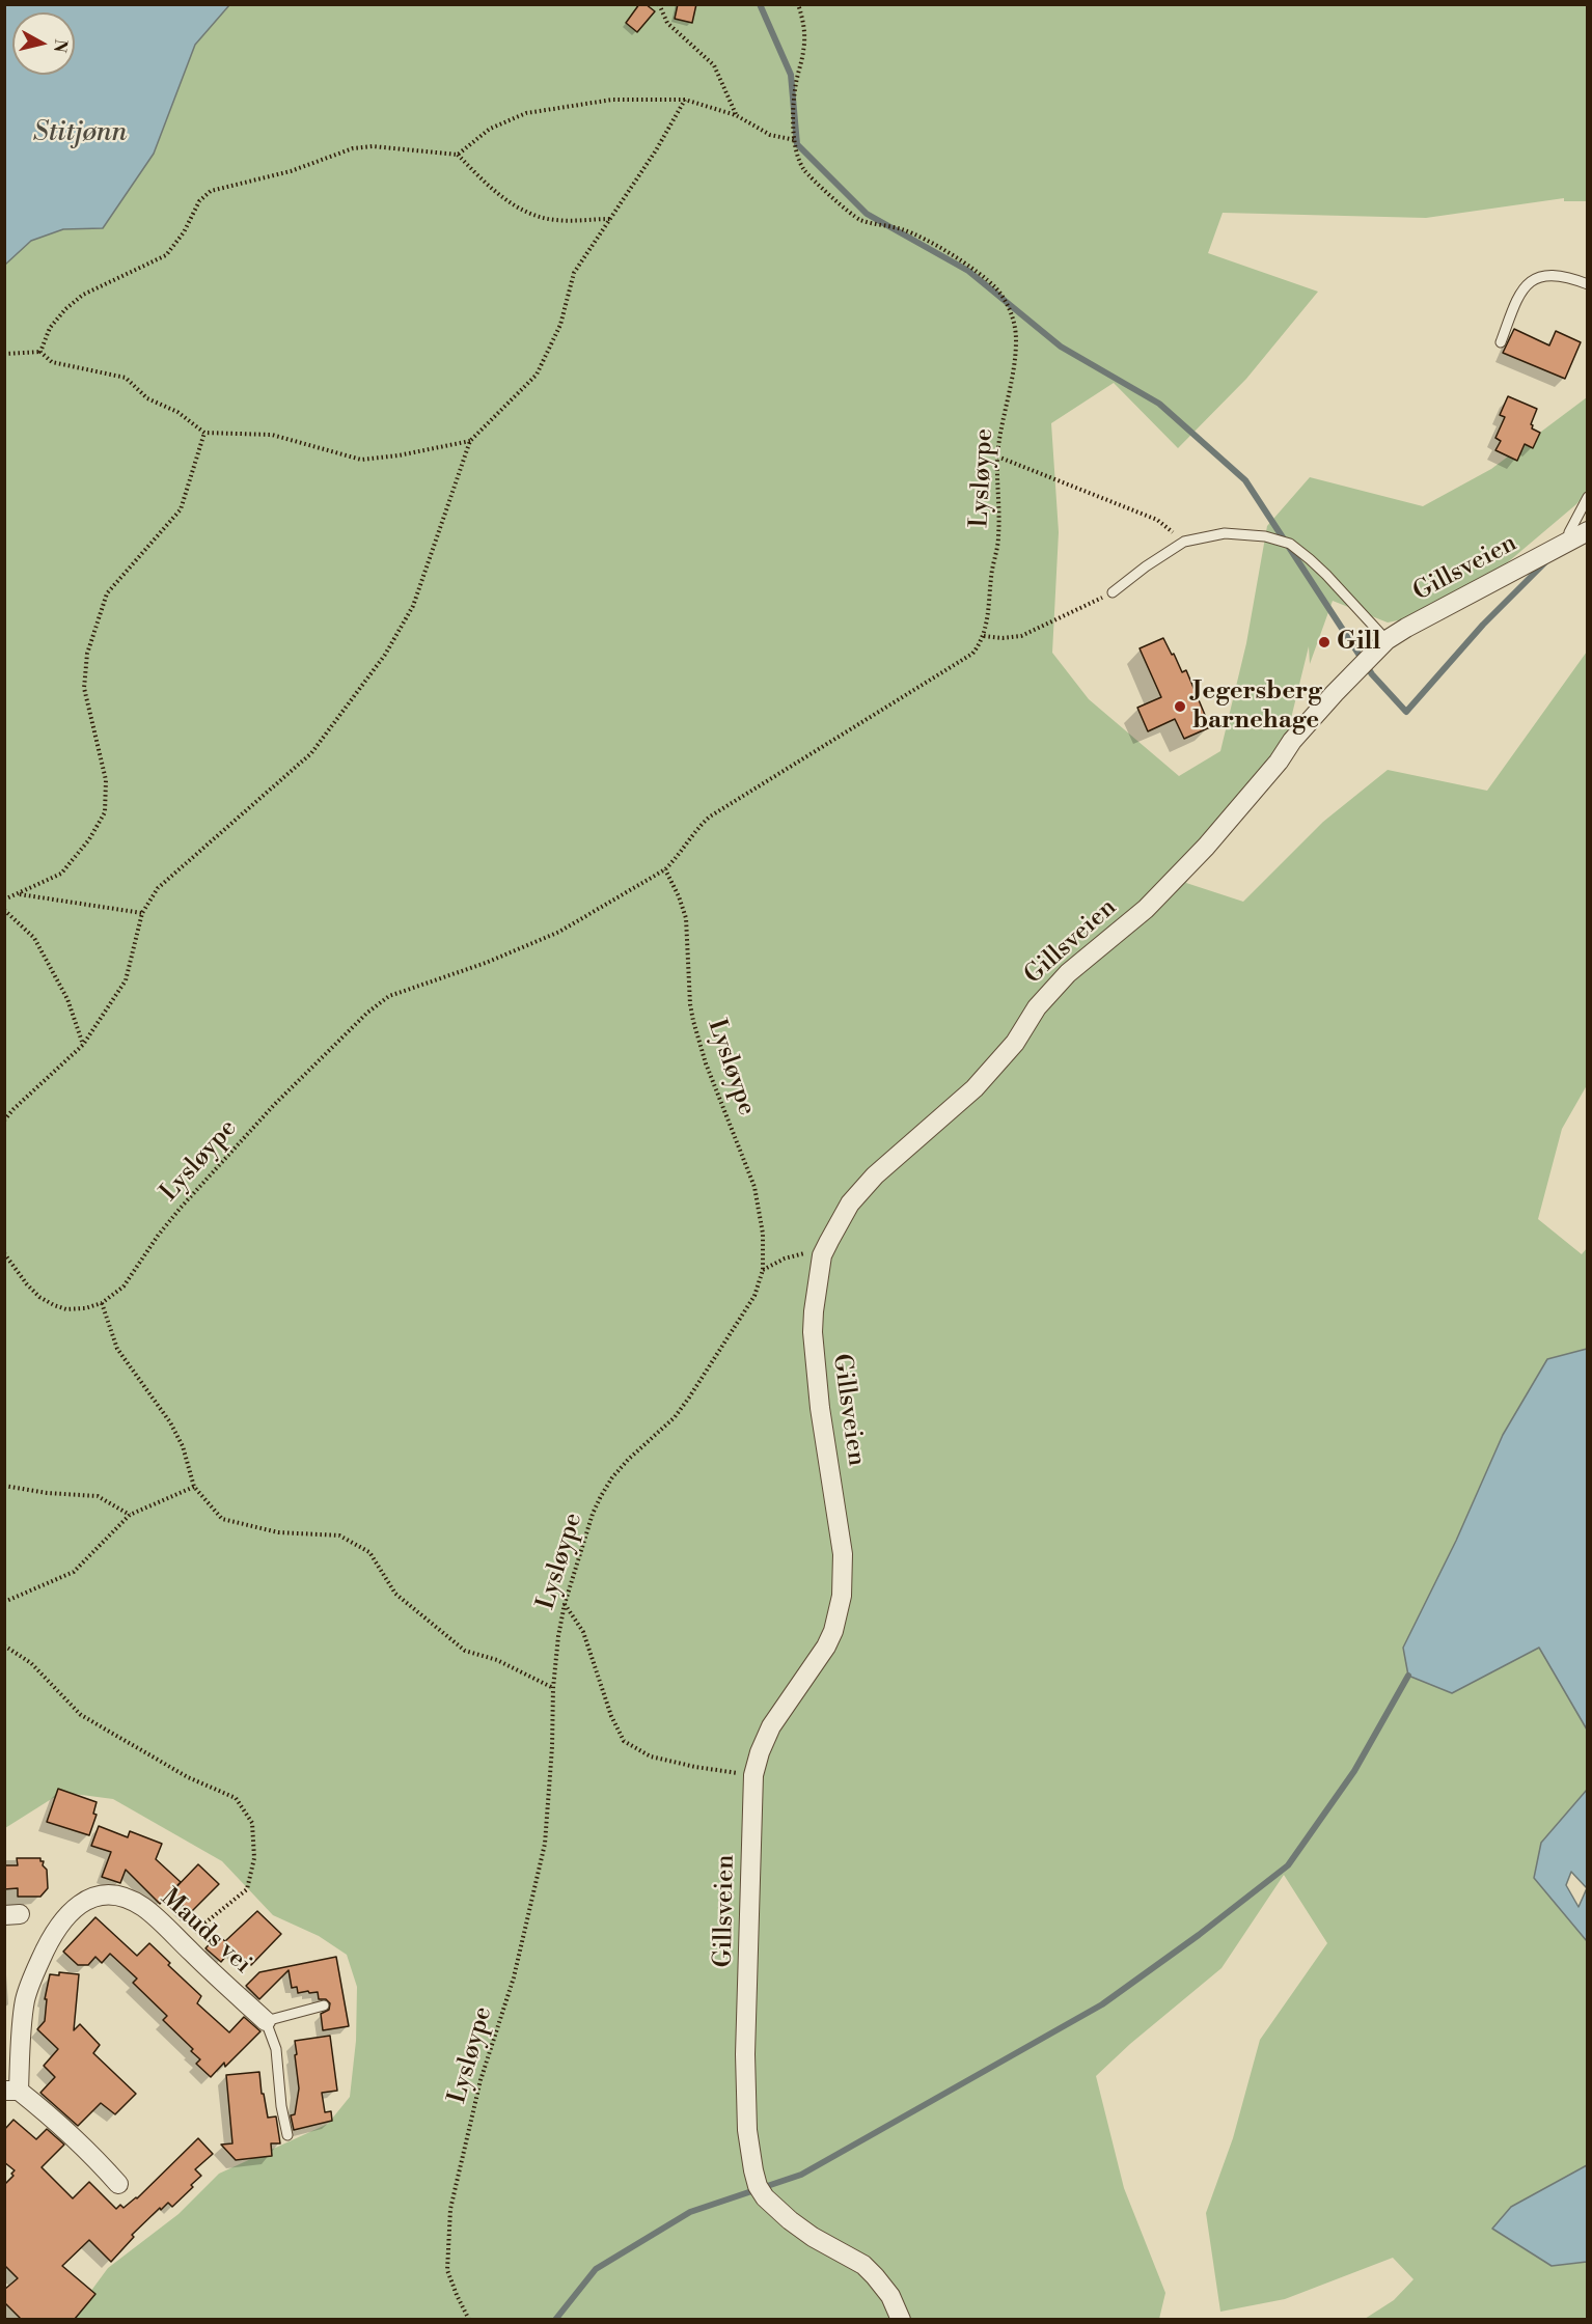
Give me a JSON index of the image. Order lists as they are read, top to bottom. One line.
{"streets":{"street":["Gillsveien","Mauds vei"],"path":["Lysløype"]},"water":["Stitjønn"],"places":["Gill","Jegersberg barnehage"],"north":"right"}
